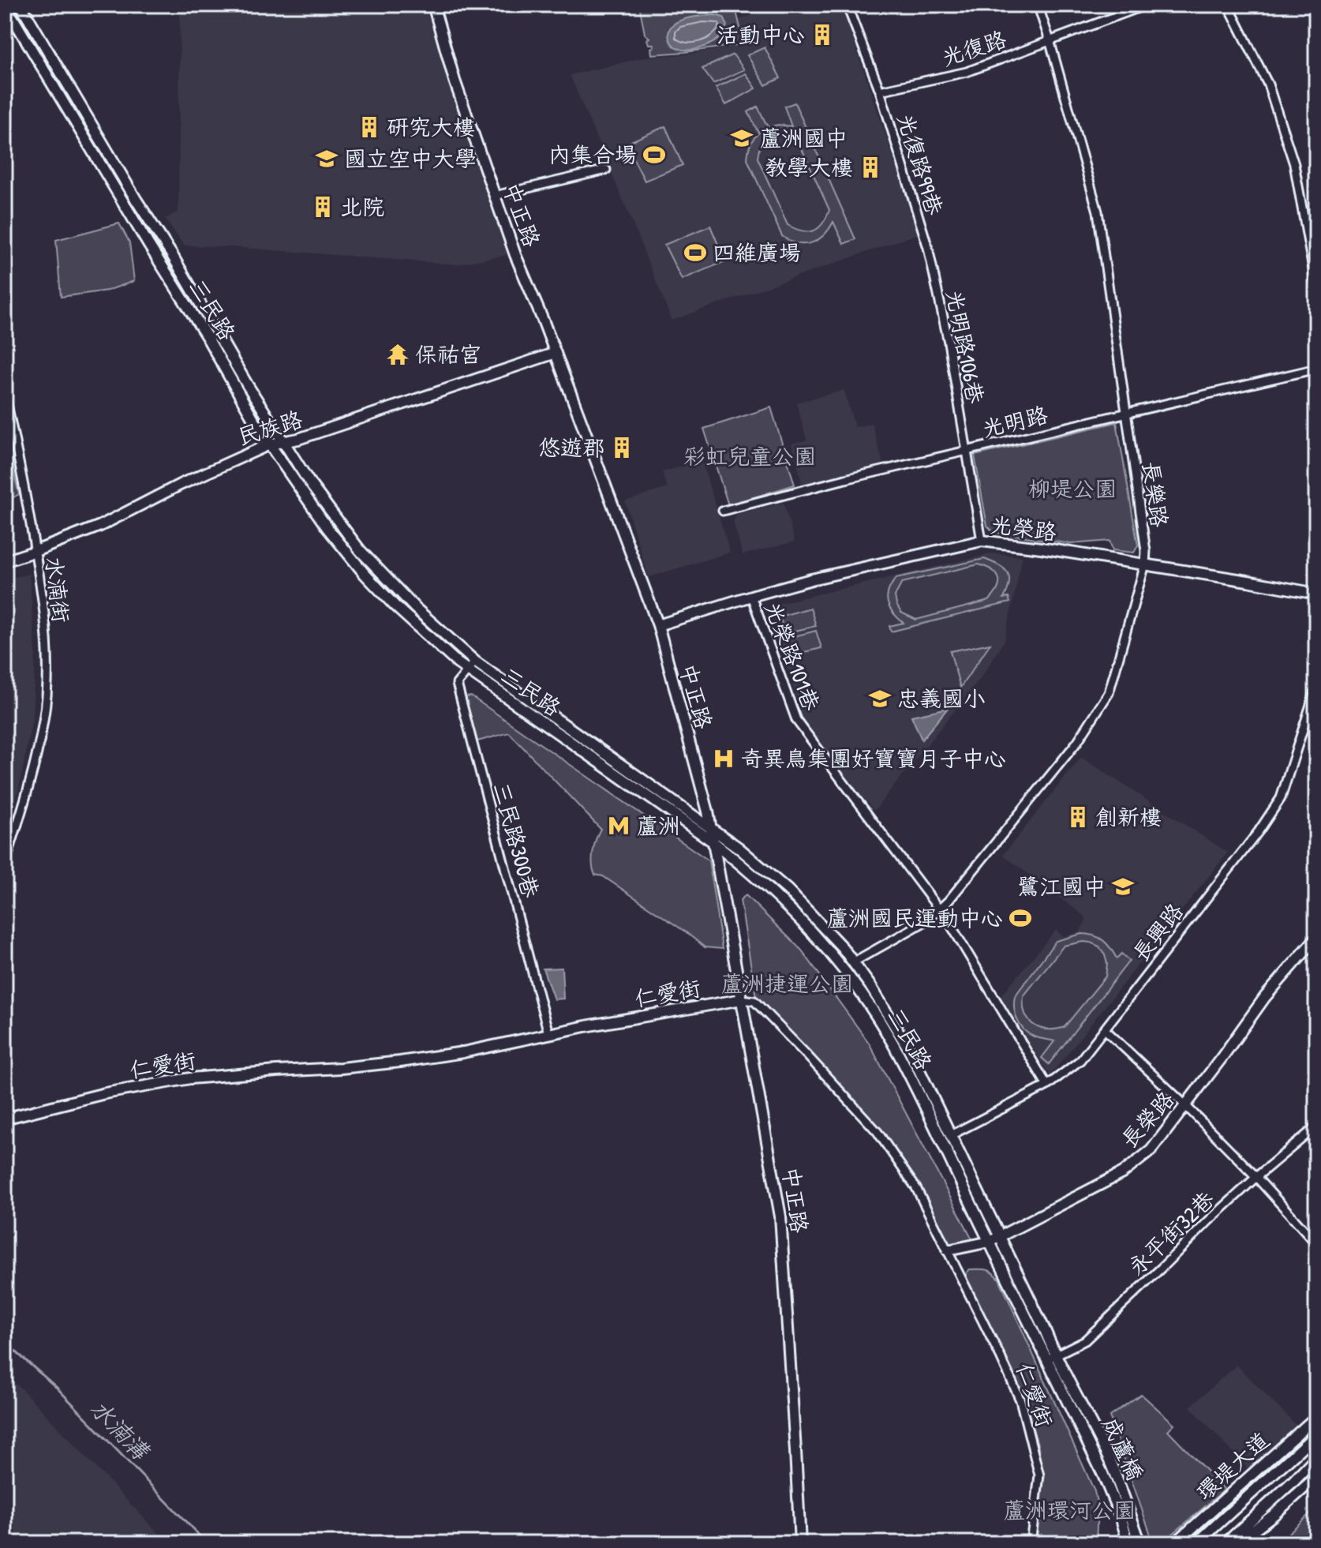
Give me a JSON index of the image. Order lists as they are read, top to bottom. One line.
{"streets":{"street":["光復路","光復路99巷","中正路","三民路","光明路106巷","光明路","民族路","長樂路","光榮路","水湳街","光榮路101巷","三民路300巷","長興路","仁愛街","長榮路","永平街32巷","成蘆橋","環堤大道"]},"crossings":[["光復路","光復路99巷"],["光復路","長樂路"],["光復路99巷","光明路106巷"],["中正路","三民路"],["中正路","民族路"],["中正路","光榮路"],["中正路","仁愛街"],["三民路","民族路"],["三民路","長樂路"],["三民路","三民路300巷"],["三民路","長興路"],["三民路","長榮路"],["三民路","永平街32巷"],["三民路","成蘆橋"],["光明路106巷","光明路"],["光明路106巷","光榮路"],["光明路","長樂路"],["民族路","水湳街"],["長樂路","光榮路"],["長樂路","光榮路101巷"],["光榮路","光榮路101巷"],["光榮路101巷","長興路"],["三民路300巷","仁愛街"],["仁愛街","長榮路"]],"water":["水湳溝"],"parks":["彩虹兒童公園","柳堤公園","蘆洲捷運公園","蘆洲環河公園"],"places":{"building":["活動中心","研究大樓","教學大樓","北院","悠遊郡","創新樓"],"school or university":["蘆洲國中","國立空中大學","忠義國小","鷺江國中"],"sports":["內集合場","四維廣場","蘆洲國民運動中心"],"temple":["保祐宮"],"hospital":["奇異鳥集團好寶寶月子中心"],"metro station":["蘆洲"]}}
